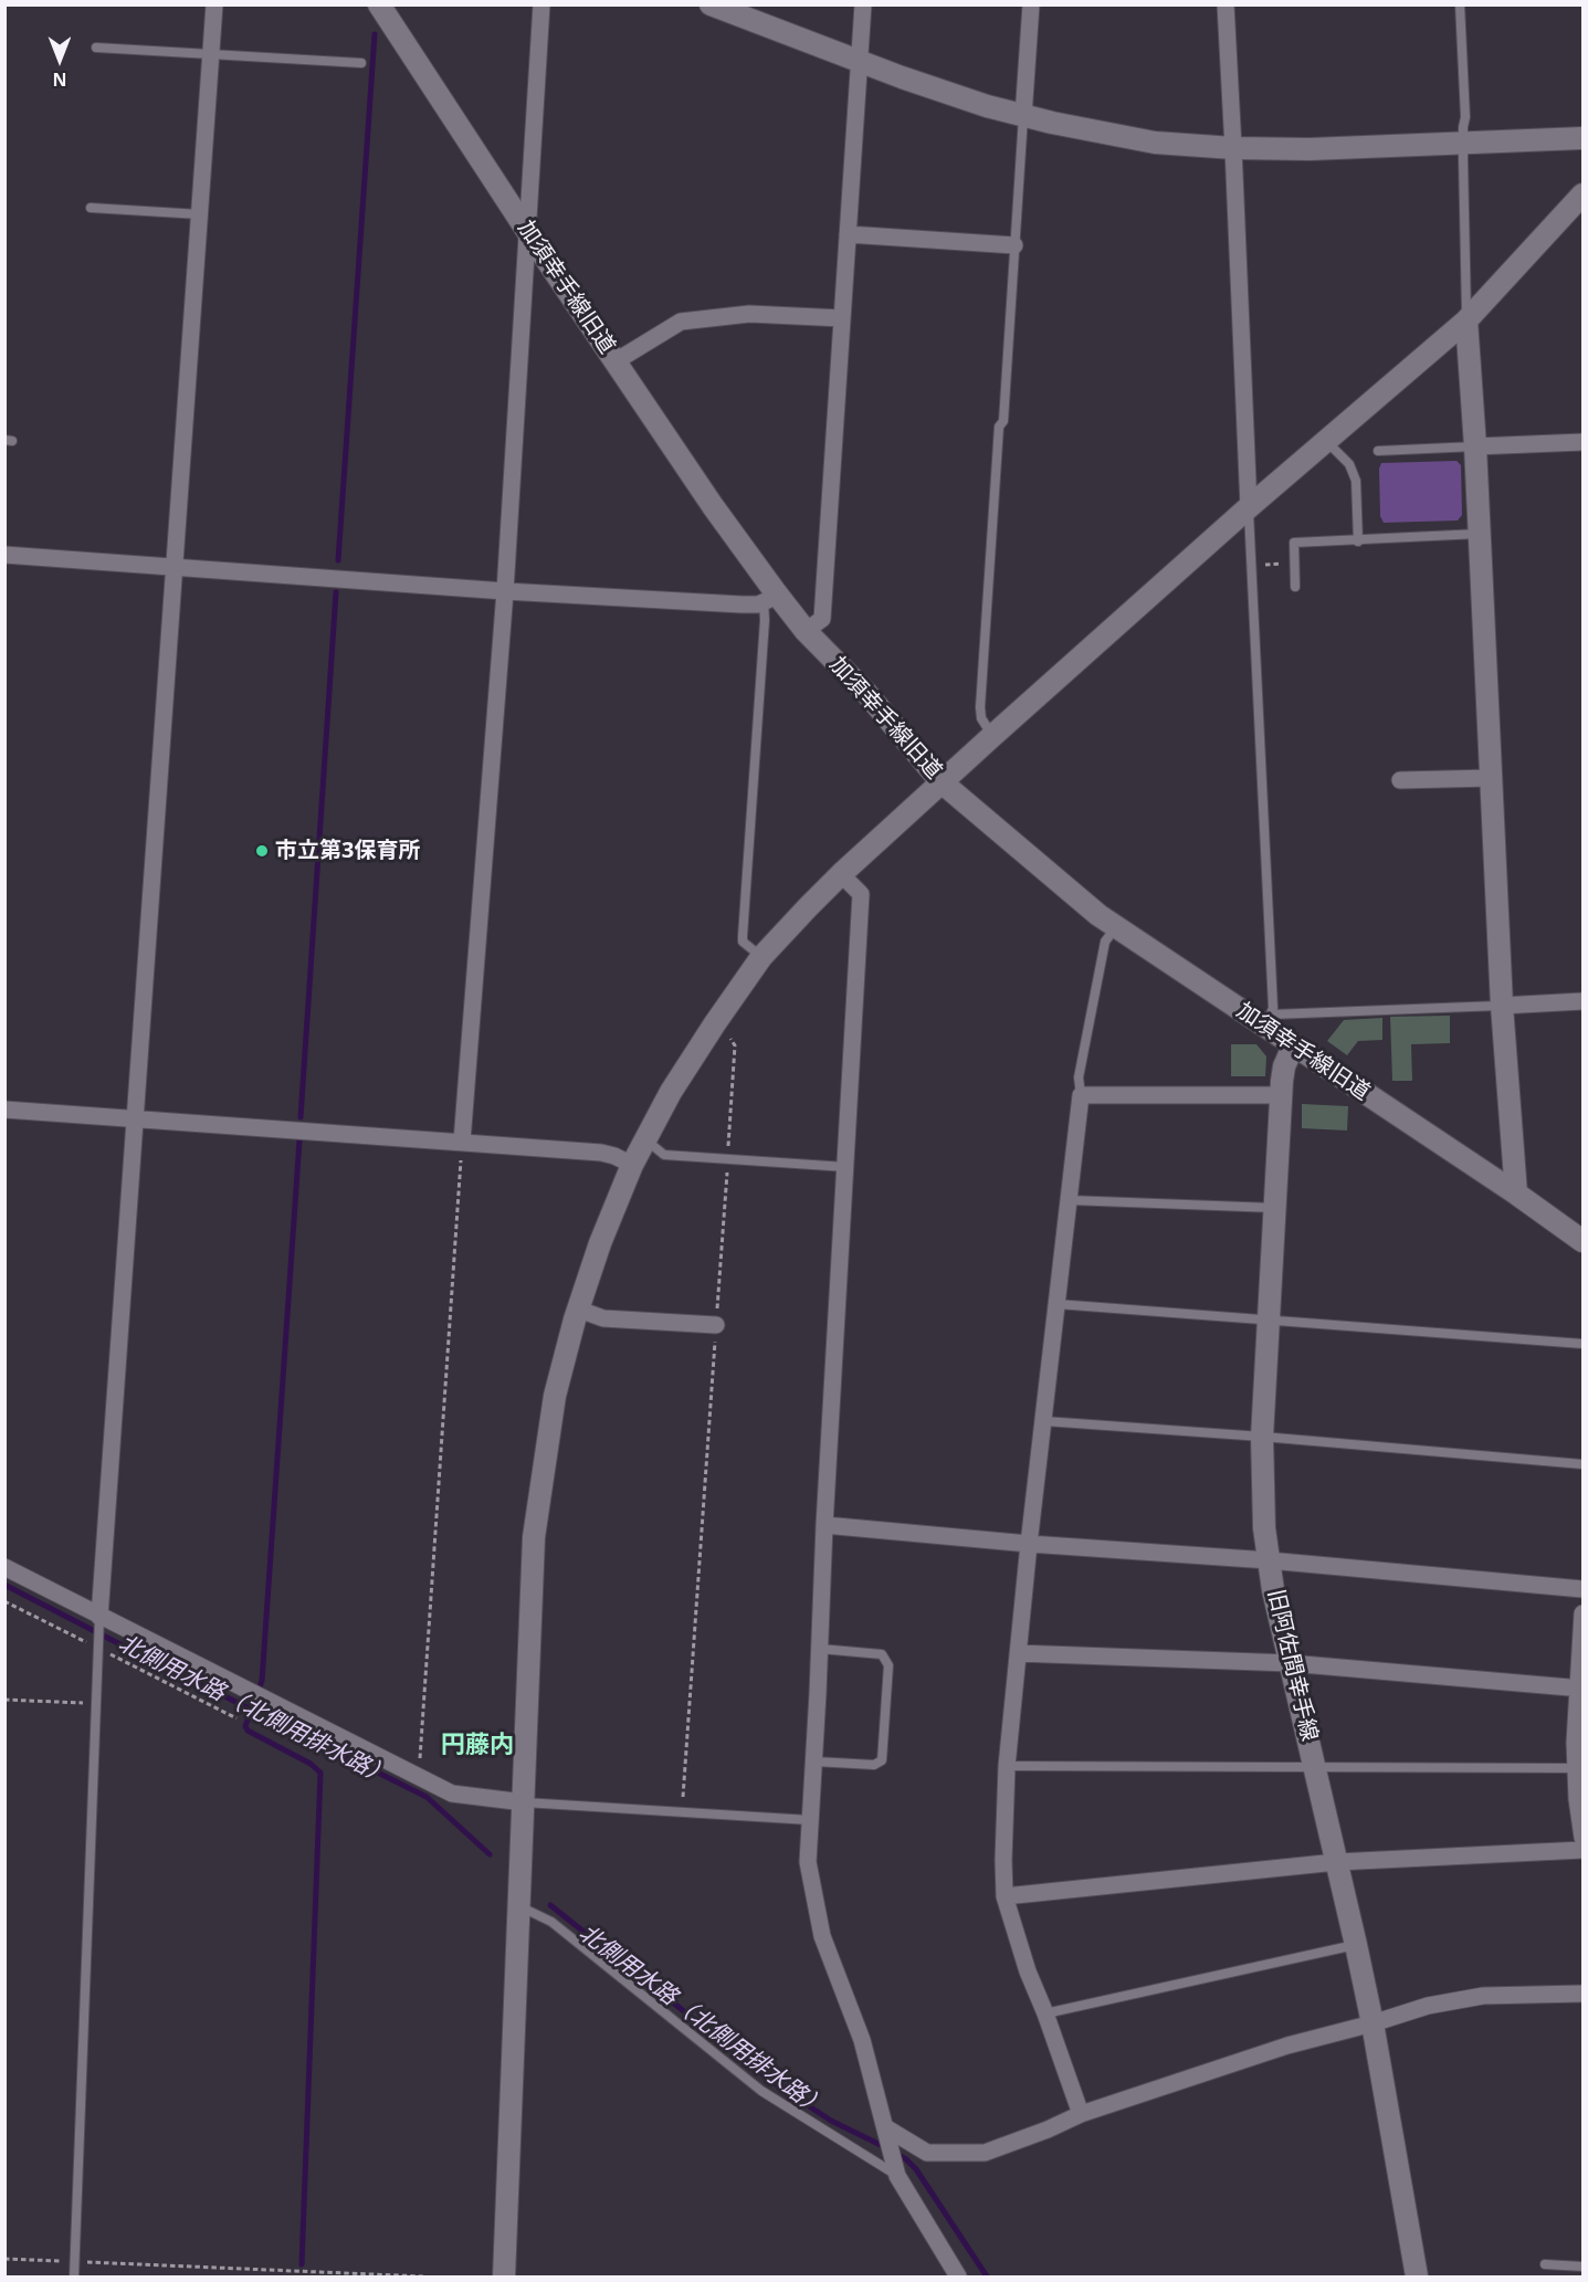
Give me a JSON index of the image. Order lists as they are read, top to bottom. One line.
{"streets":{"street":["加須幸手線旧道","旧阿佐間幸手線"]},"crossings":[["加須幸手線旧道","旧阿佐間幸手線"]],"districts":["円藤内"],"water":["北側用水路（北側用排水路）"],"places":["市立第3保育所"],"north":"bottom"}
